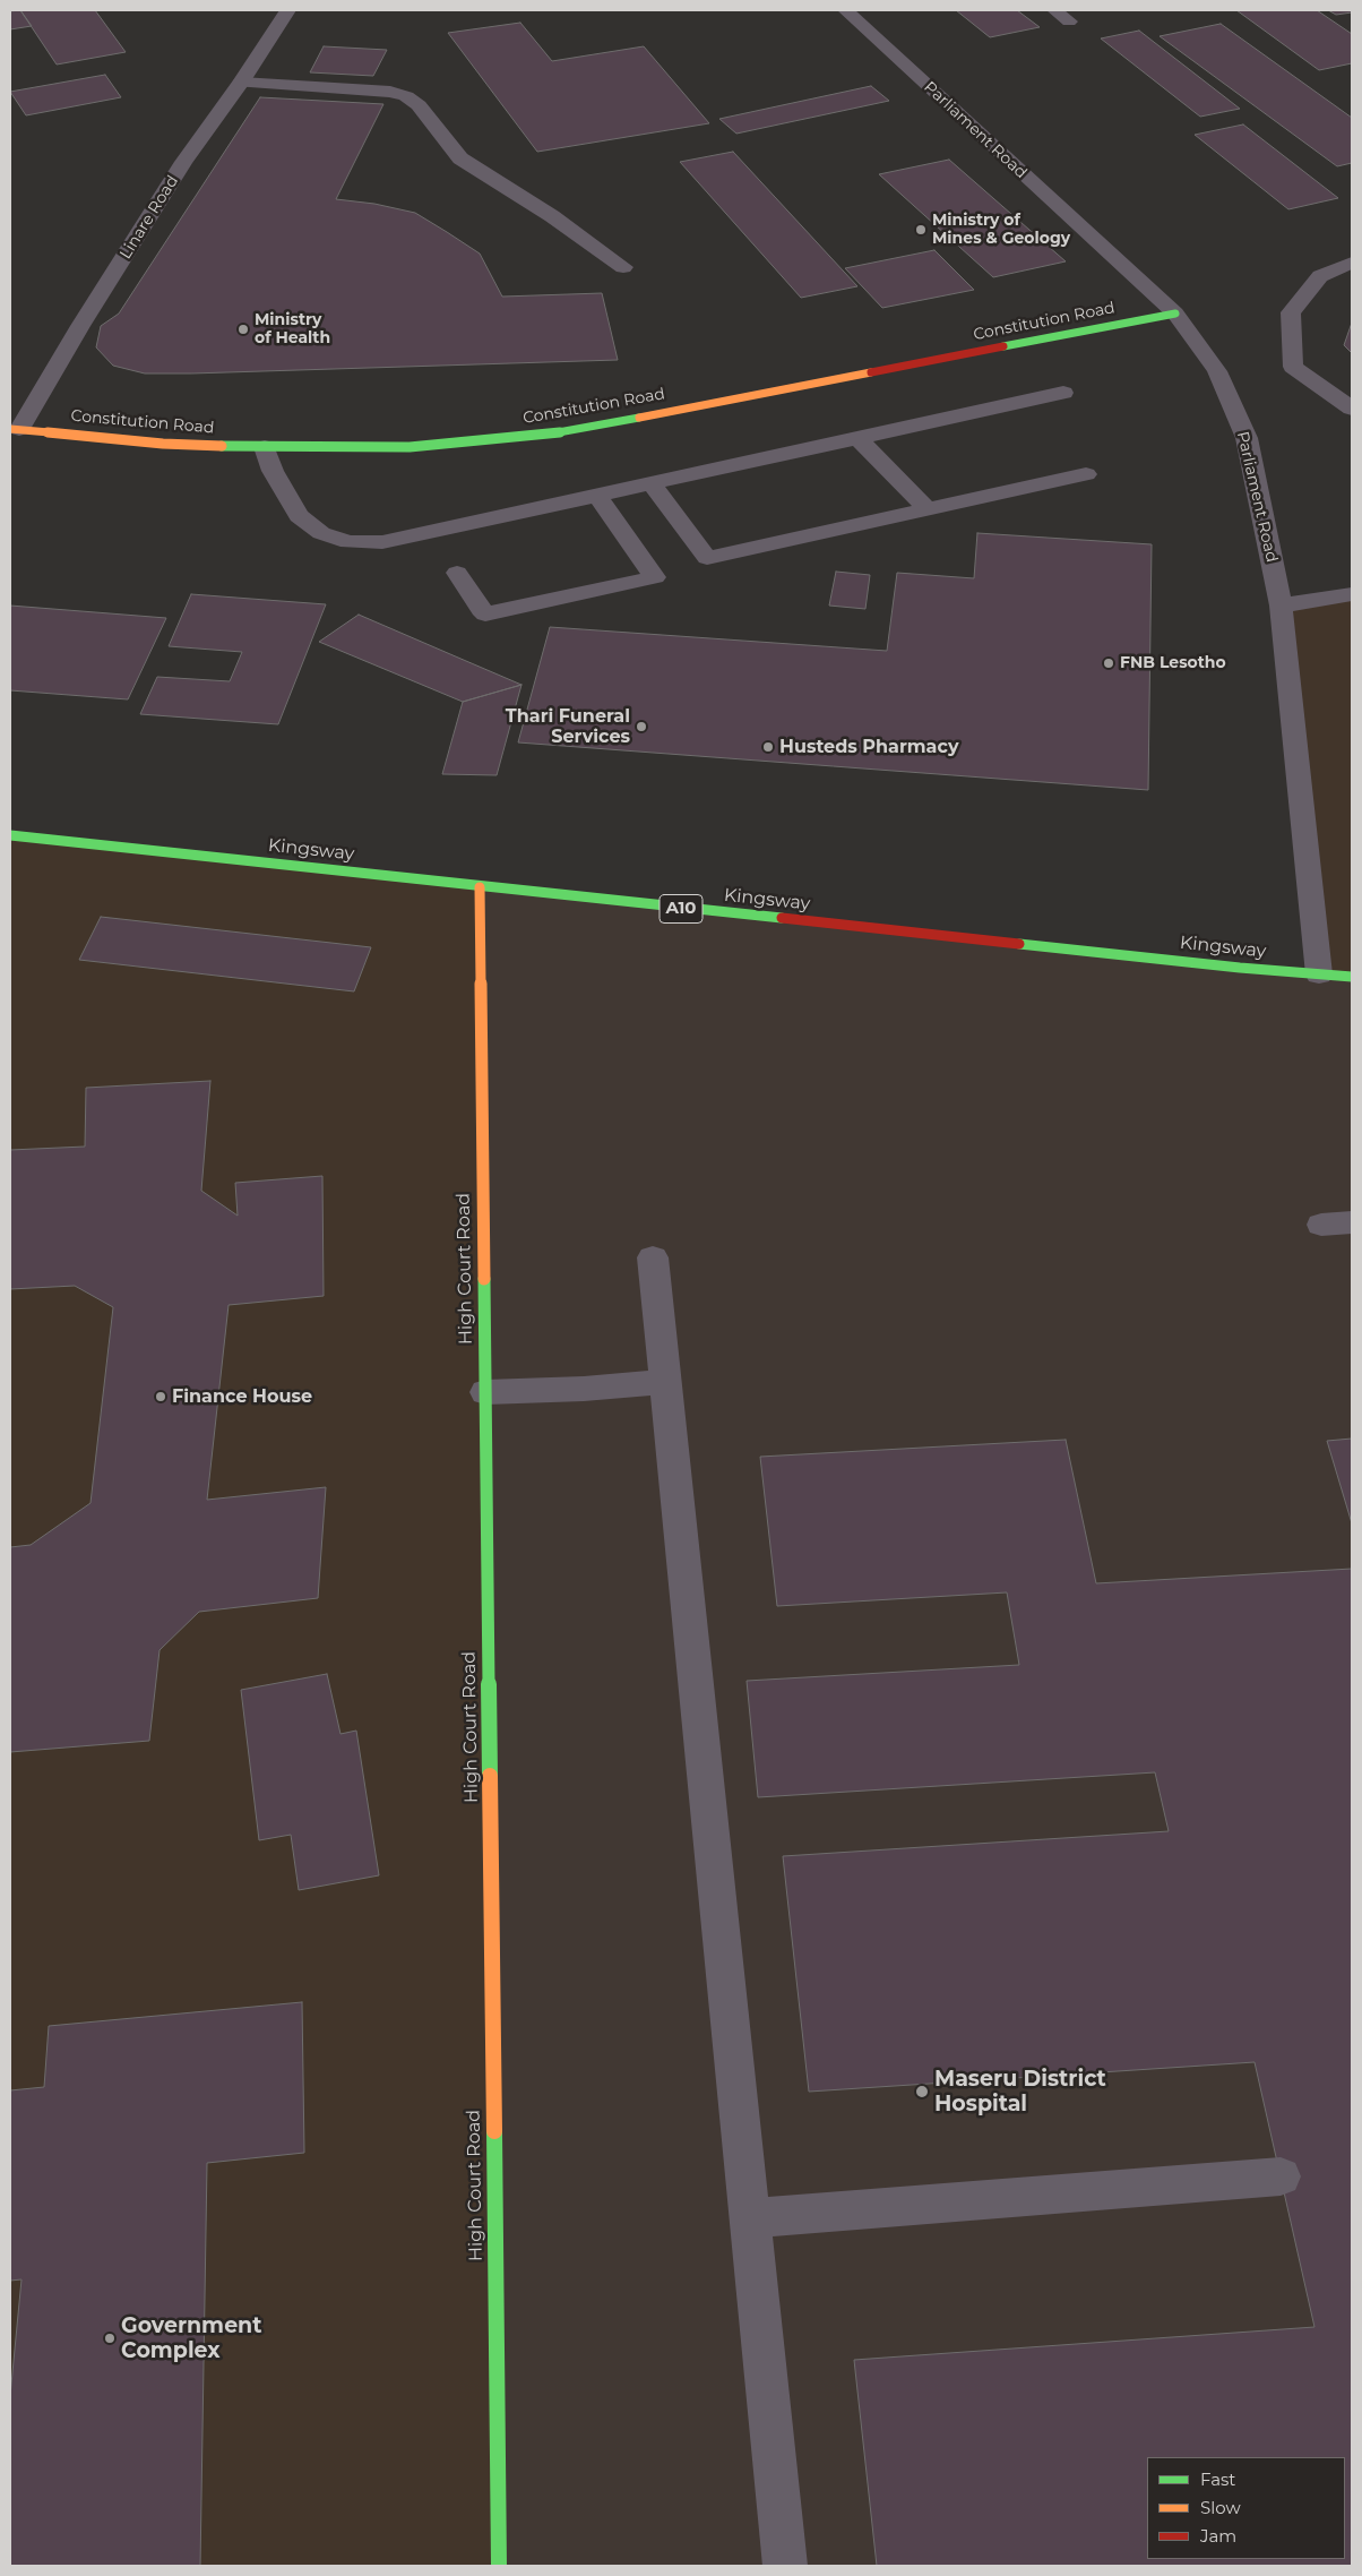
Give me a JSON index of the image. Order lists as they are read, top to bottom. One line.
{"streets":{"street":["Parliament Road","Linare Road","Constitution Road","Kingsway","A10","High Court Road"]},"crossings":[["Parliament Road","Constitution Road"],["Parliament Road","Kingsway"],["Linare Road","Constitution Road"],["Kingsway","High Court Road"]],"places":["Ministry of Mines & Geology","Ministry of Health","FNB Lesotho","Thari Funeral Services","Husteds Pharmacy","Finance House","Maseru District Hospital","Government Complex"],"legend":["Fast","Slow","Jam"]}
